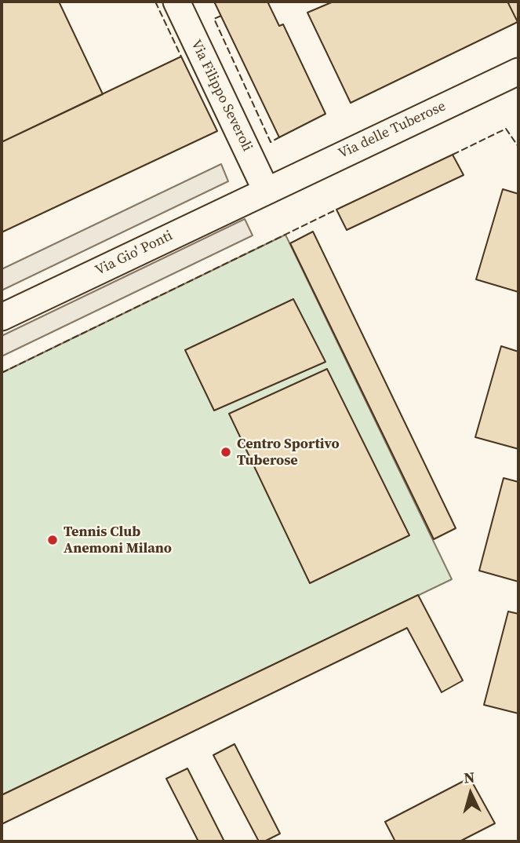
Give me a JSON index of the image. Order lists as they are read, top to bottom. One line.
{"streets":{"street":["Via Filippo Severoli","Via delle Tuberose","Via Gio' Ponti"]},"crossings":[["Via Filippo Severoli","Via delle Tuberose"],["Via Filippo Severoli","Via Gio' Ponti"],["Via delle Tuberose","Via Gio' Ponti"]],"places":["Centro Sportivo Tuberose","Tennis Club Anemoni Milano"],"north":"top"}
